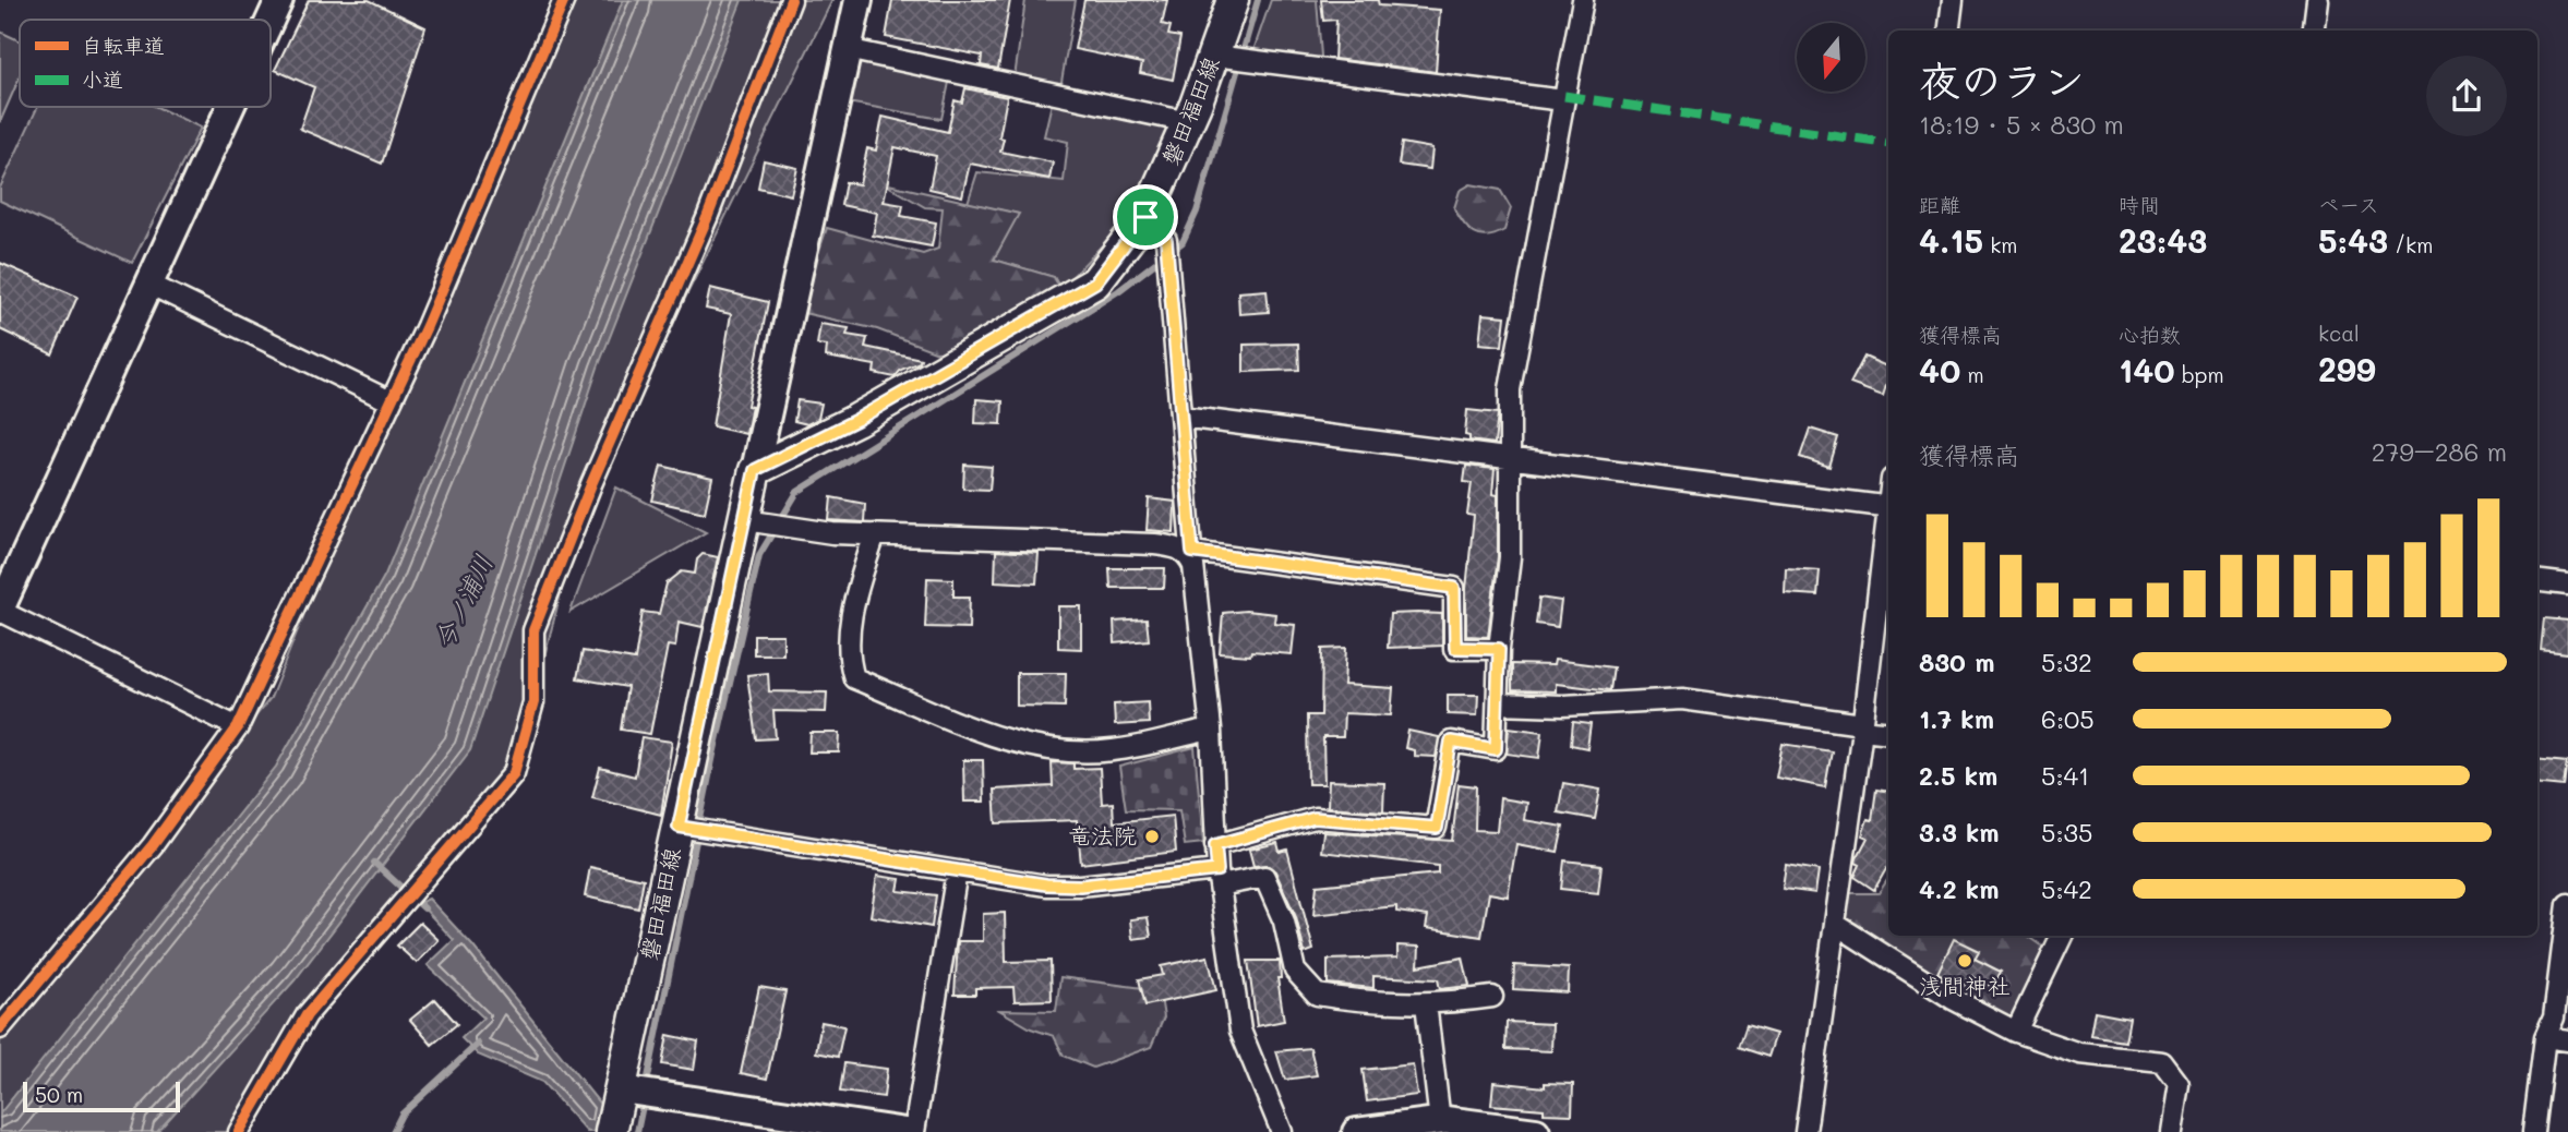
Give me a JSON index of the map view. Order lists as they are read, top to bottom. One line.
{"streets":{"main road":["磐田福田線"]},"water":["今ノ浦川"],"places":["竜法院","浅間神社"],"legend":["自転車道","小道"],"scale_bar":"50 m","north":"bottom","page":{"heading":["夜のラン","18:19 · 5 × 830 m"],"stats":[["距離","4.15 km"],["時間","23:43"],["ペース","5:43 /km"],["獲得標高","40 m"],["心拍数","140 bpm"],["kcal","299"]],"chart":["獲得標高","279–286 m"],"list":[{"name":"830 m","note":"5:32"},{"name":"1.7 km","note":"6:05"},{"name":"2.5 km","note":"5:41"},{"name":"3.3 km","note":"5:35"},{"name":"4.2 km","note":"5:42"}],"scale":"50 m"}}
